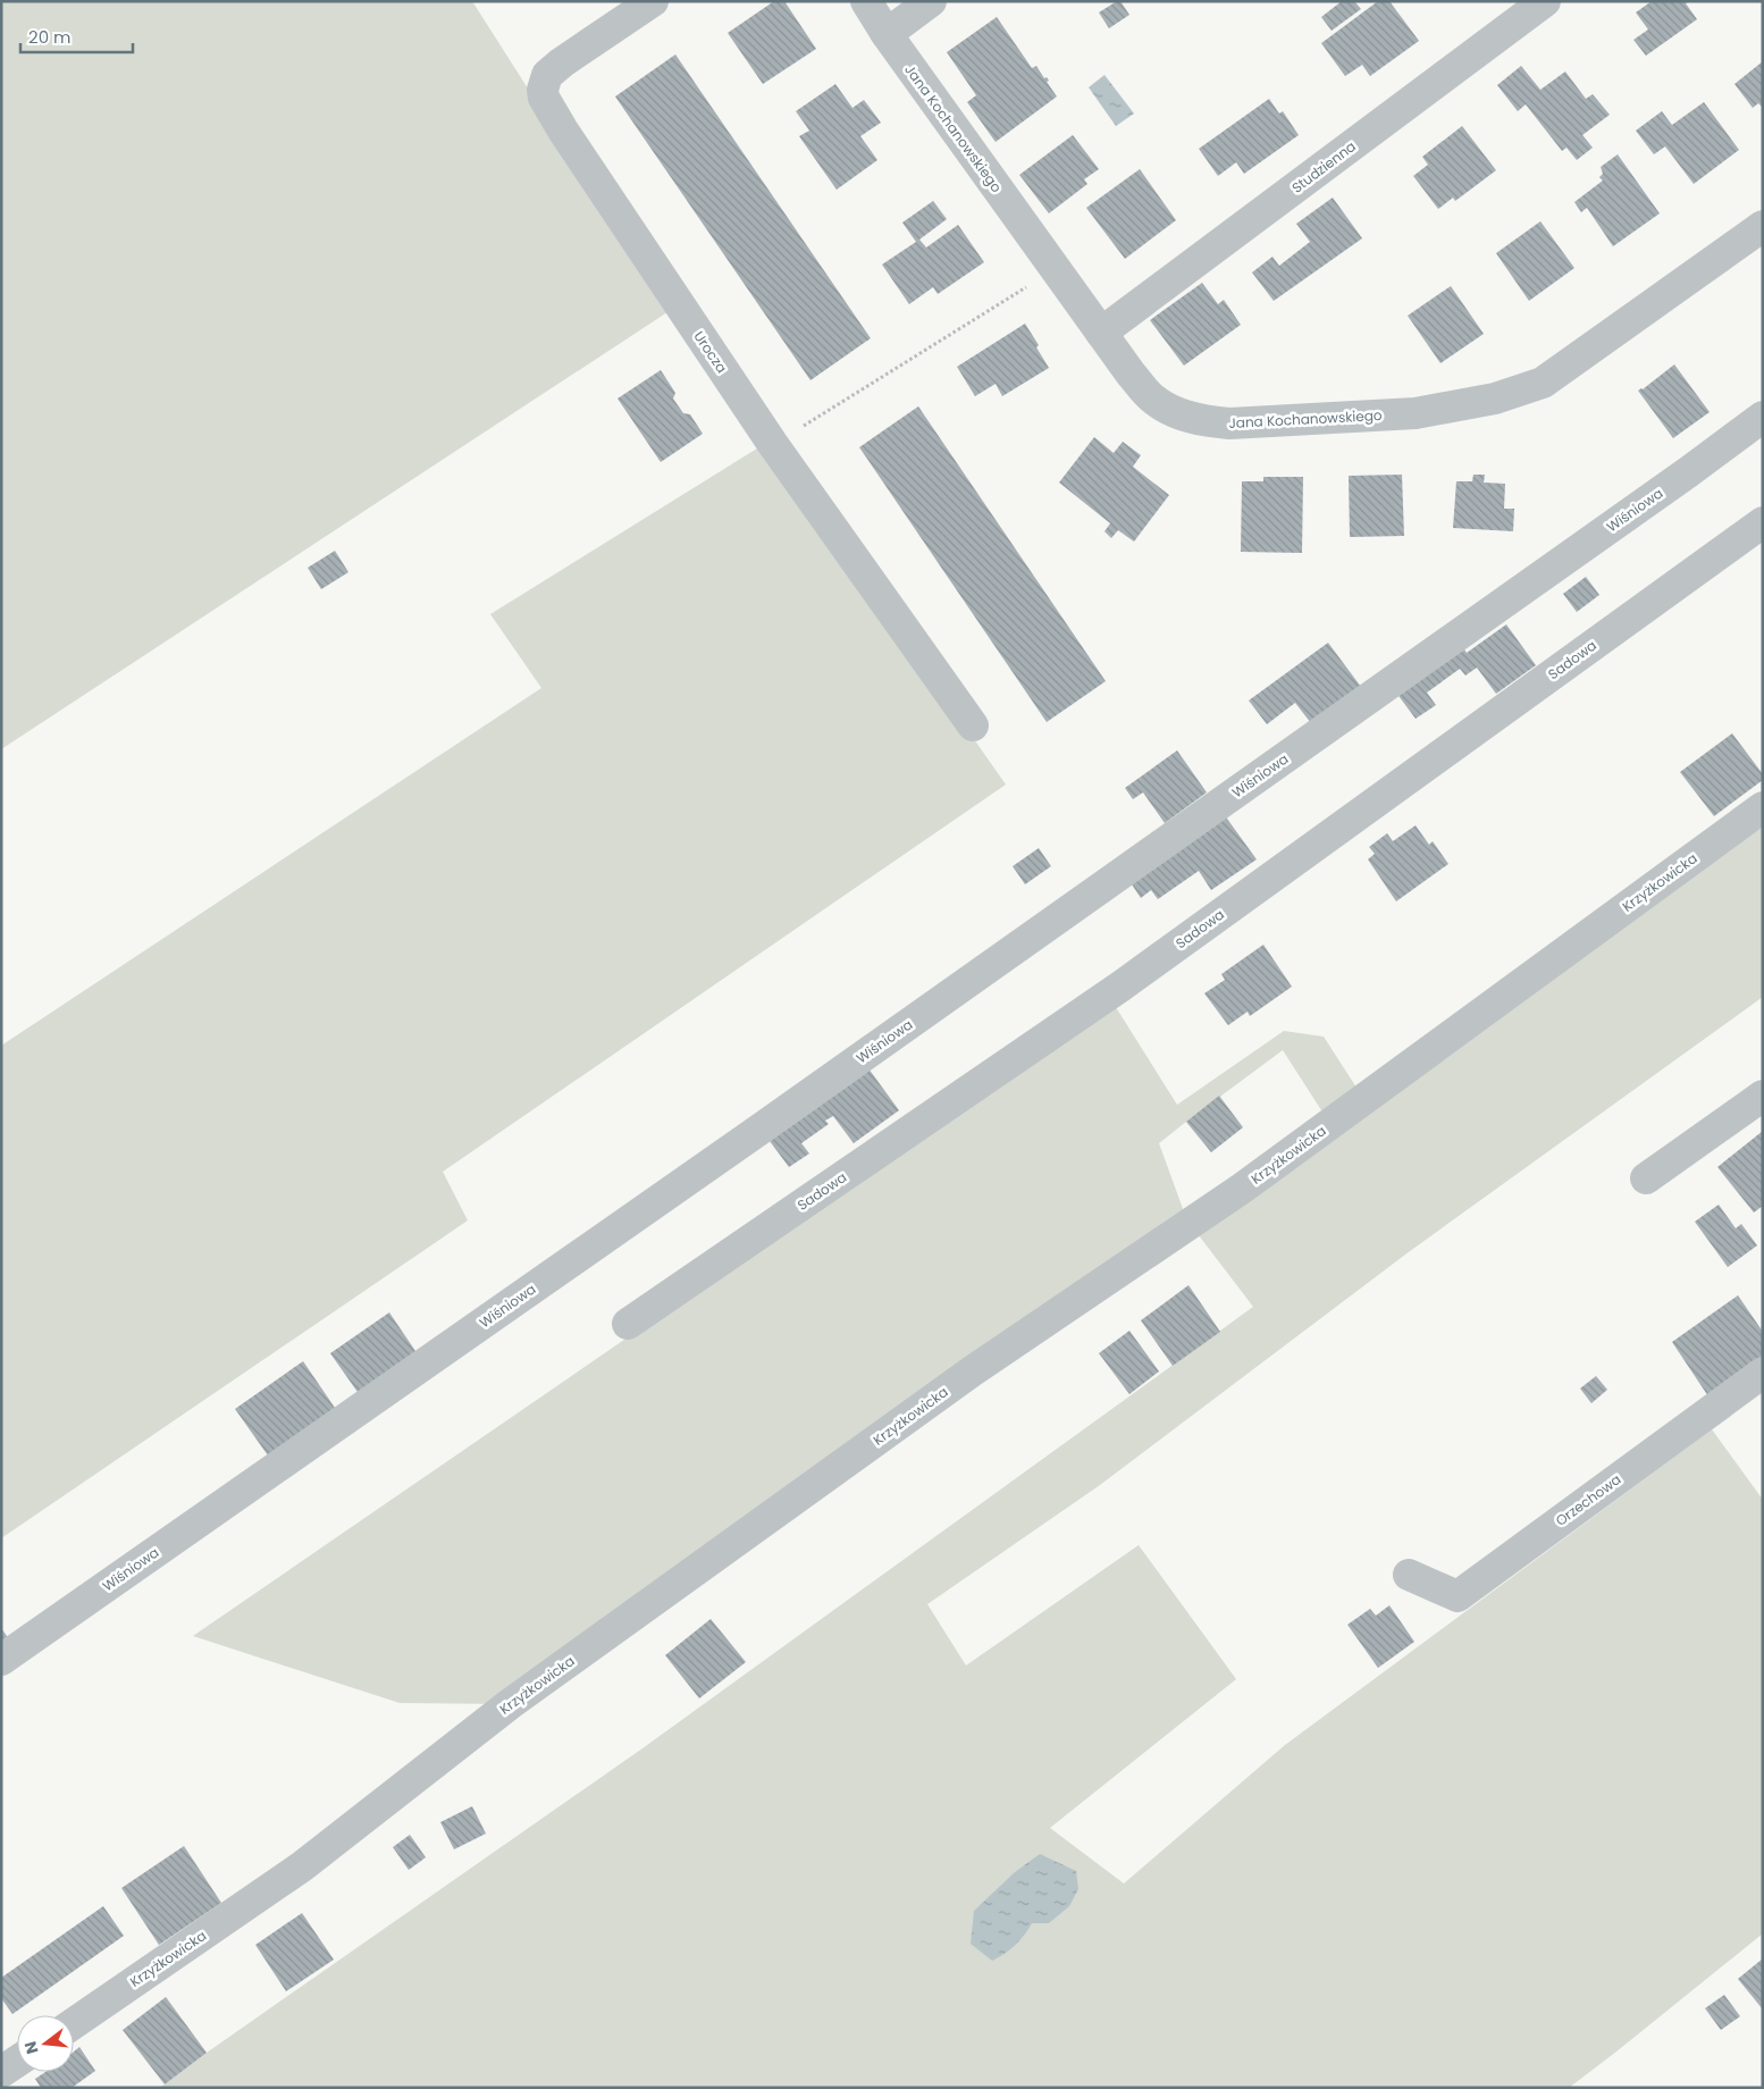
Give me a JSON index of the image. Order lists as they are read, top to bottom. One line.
{"streets":{"street":["Jana Kochanowskiego","Studzienna","Urocza","Wiśniowa","Sadowa","Krzyżkowicka","Orzechowa"]},"crossings":[["Jana Kochanowskiego","Studzienna"]],"scale_bar":"20 m","north":"left"}
